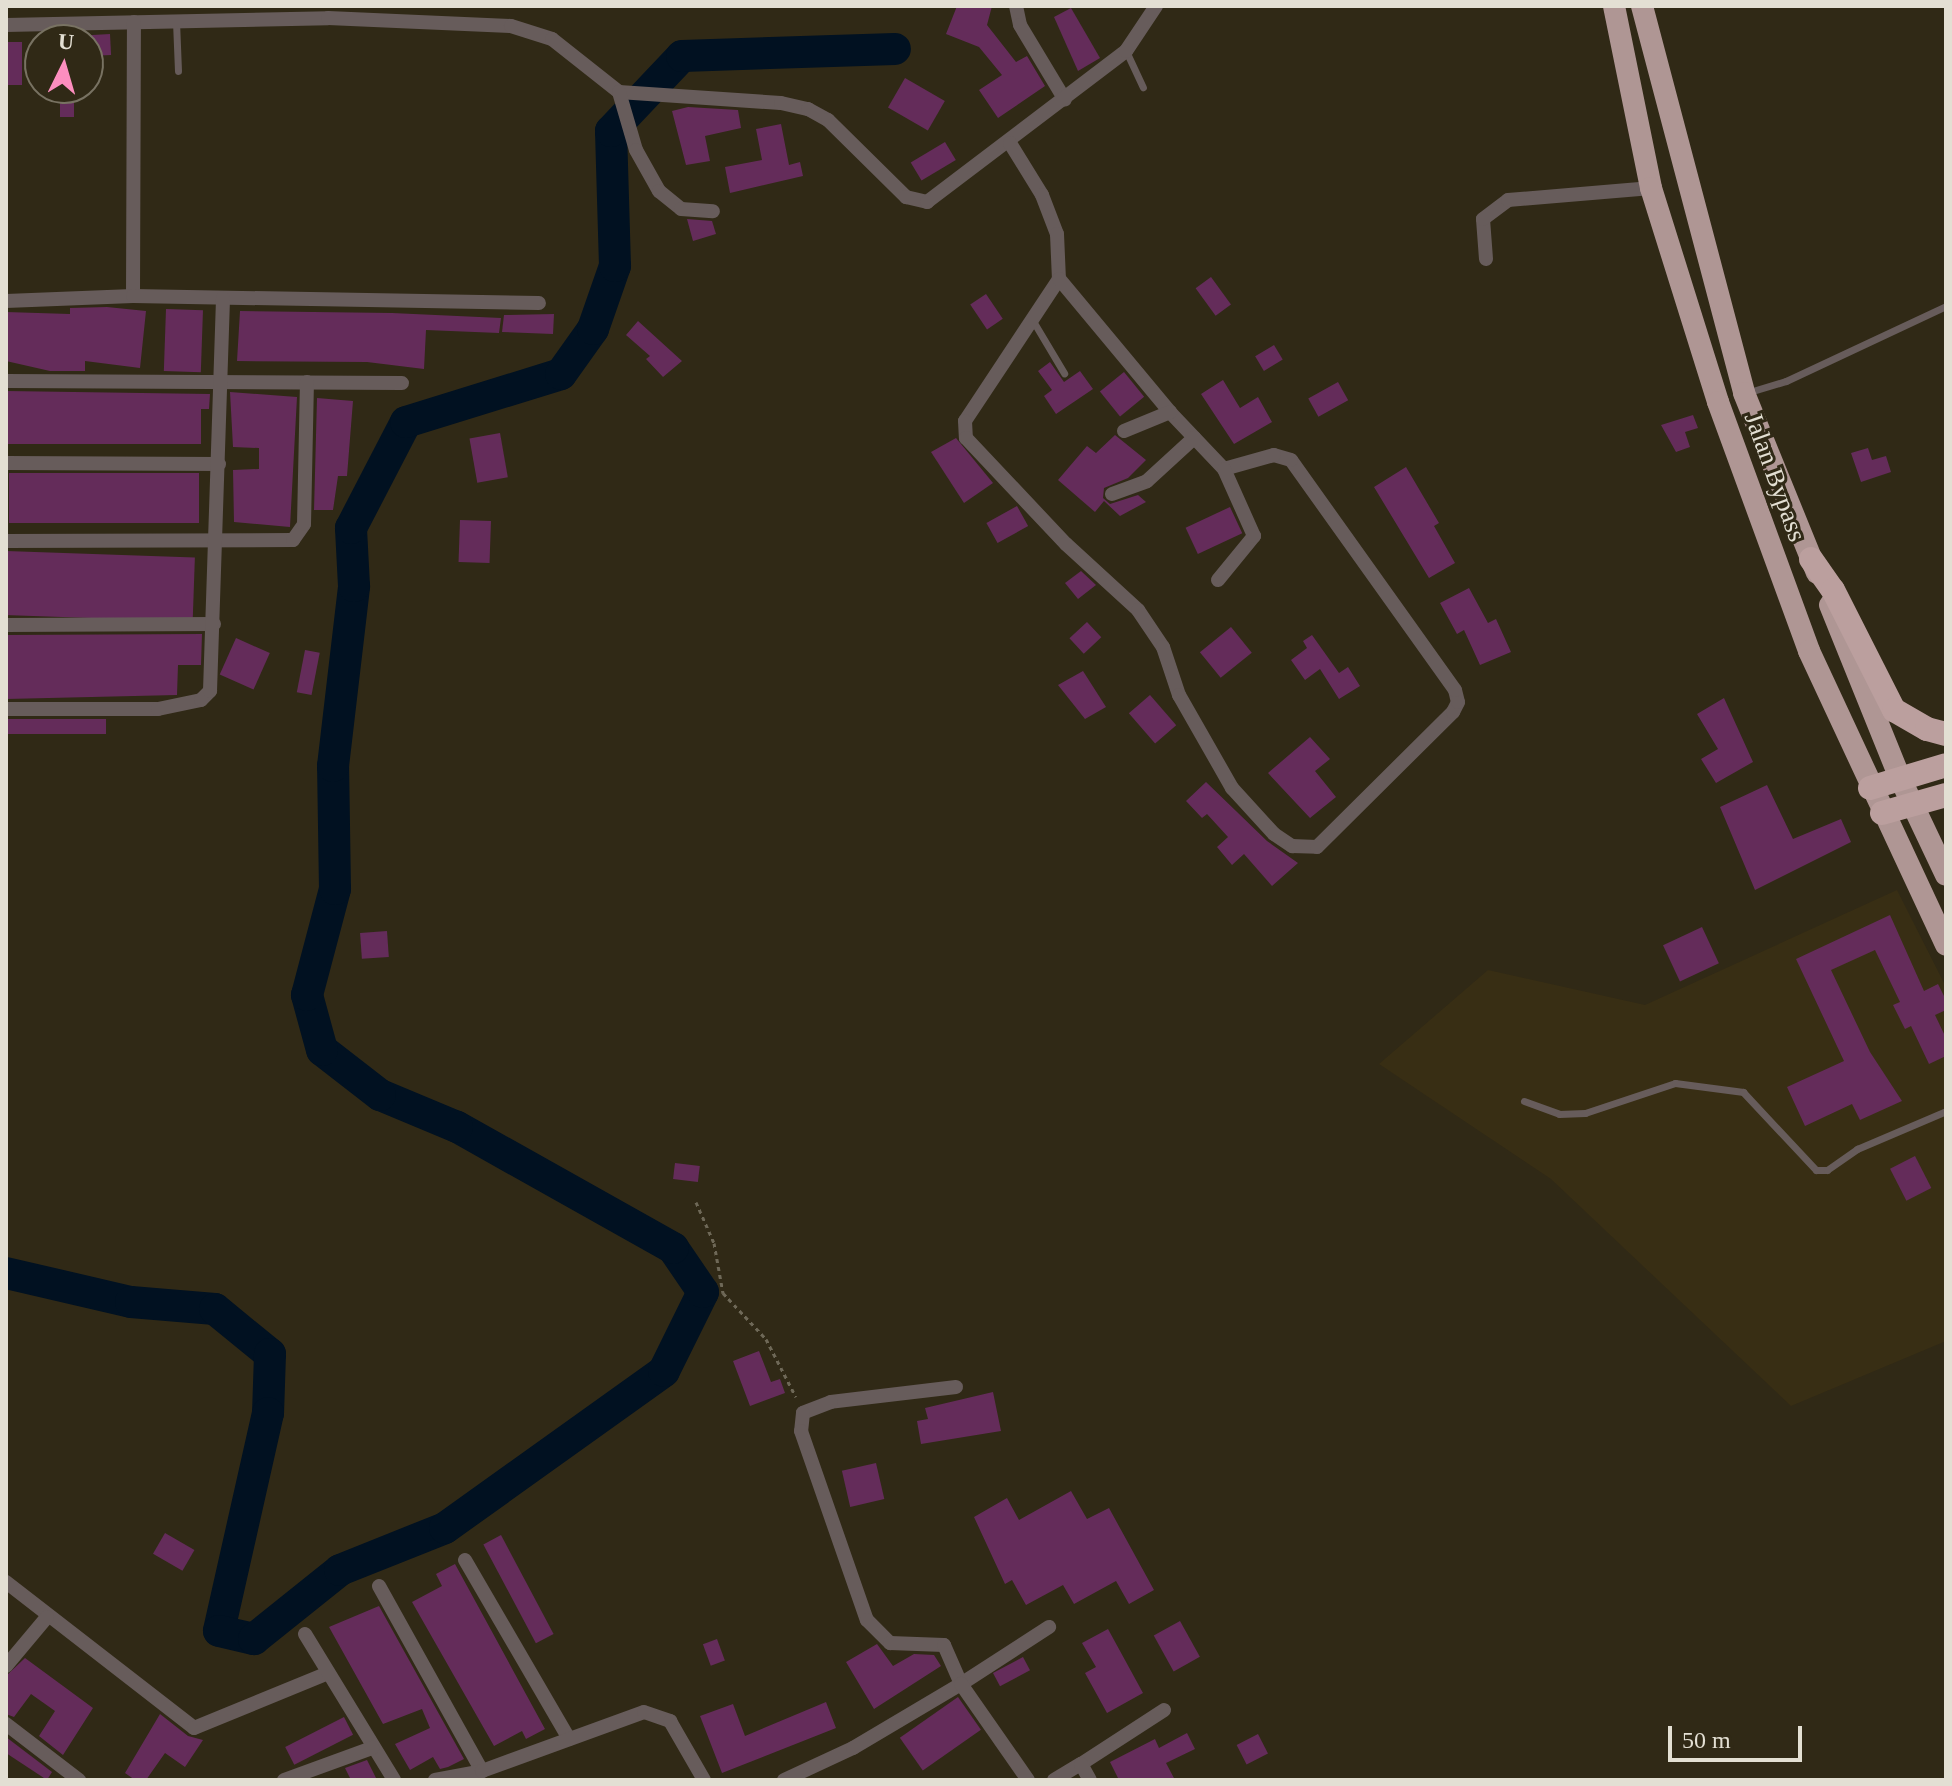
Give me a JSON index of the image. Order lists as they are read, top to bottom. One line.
{"streets":{"highway":["Jalan Bypass"]},"scale_bar":"50 m","north":"top"}
